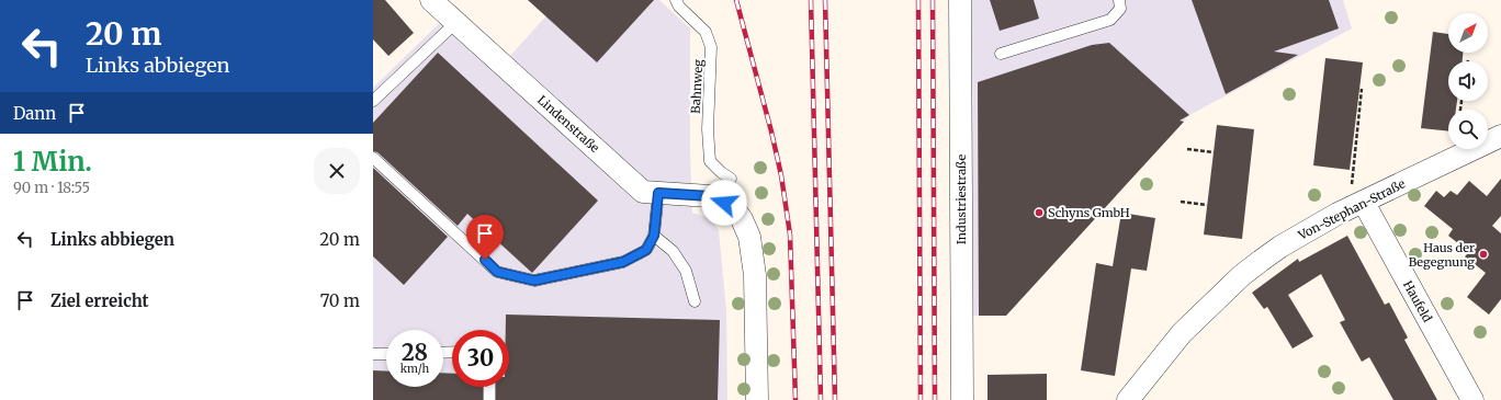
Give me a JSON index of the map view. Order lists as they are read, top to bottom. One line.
{"streets":{"street":["Lindenstraße","Industriestraße","Von-Stephan-Straße","Haufeld"],"lane":["Bahnweg"]},"crossings":[["Von-Stephan-Straße","Haufeld"]],"places":["Schyns GmbH","Haus der Begegnung"],"north":"top right","page":{"turn":["20 m","Links abbiegen"],"then":"Dann","heading":["1 Min.","90 m · 18:55"],"list":[{"name":"Links abbiegen","value":"20 m"},{"name":"Ziel erreicht","value":"70 m"}],"speed":"28 km/h","limit":"30"}}
